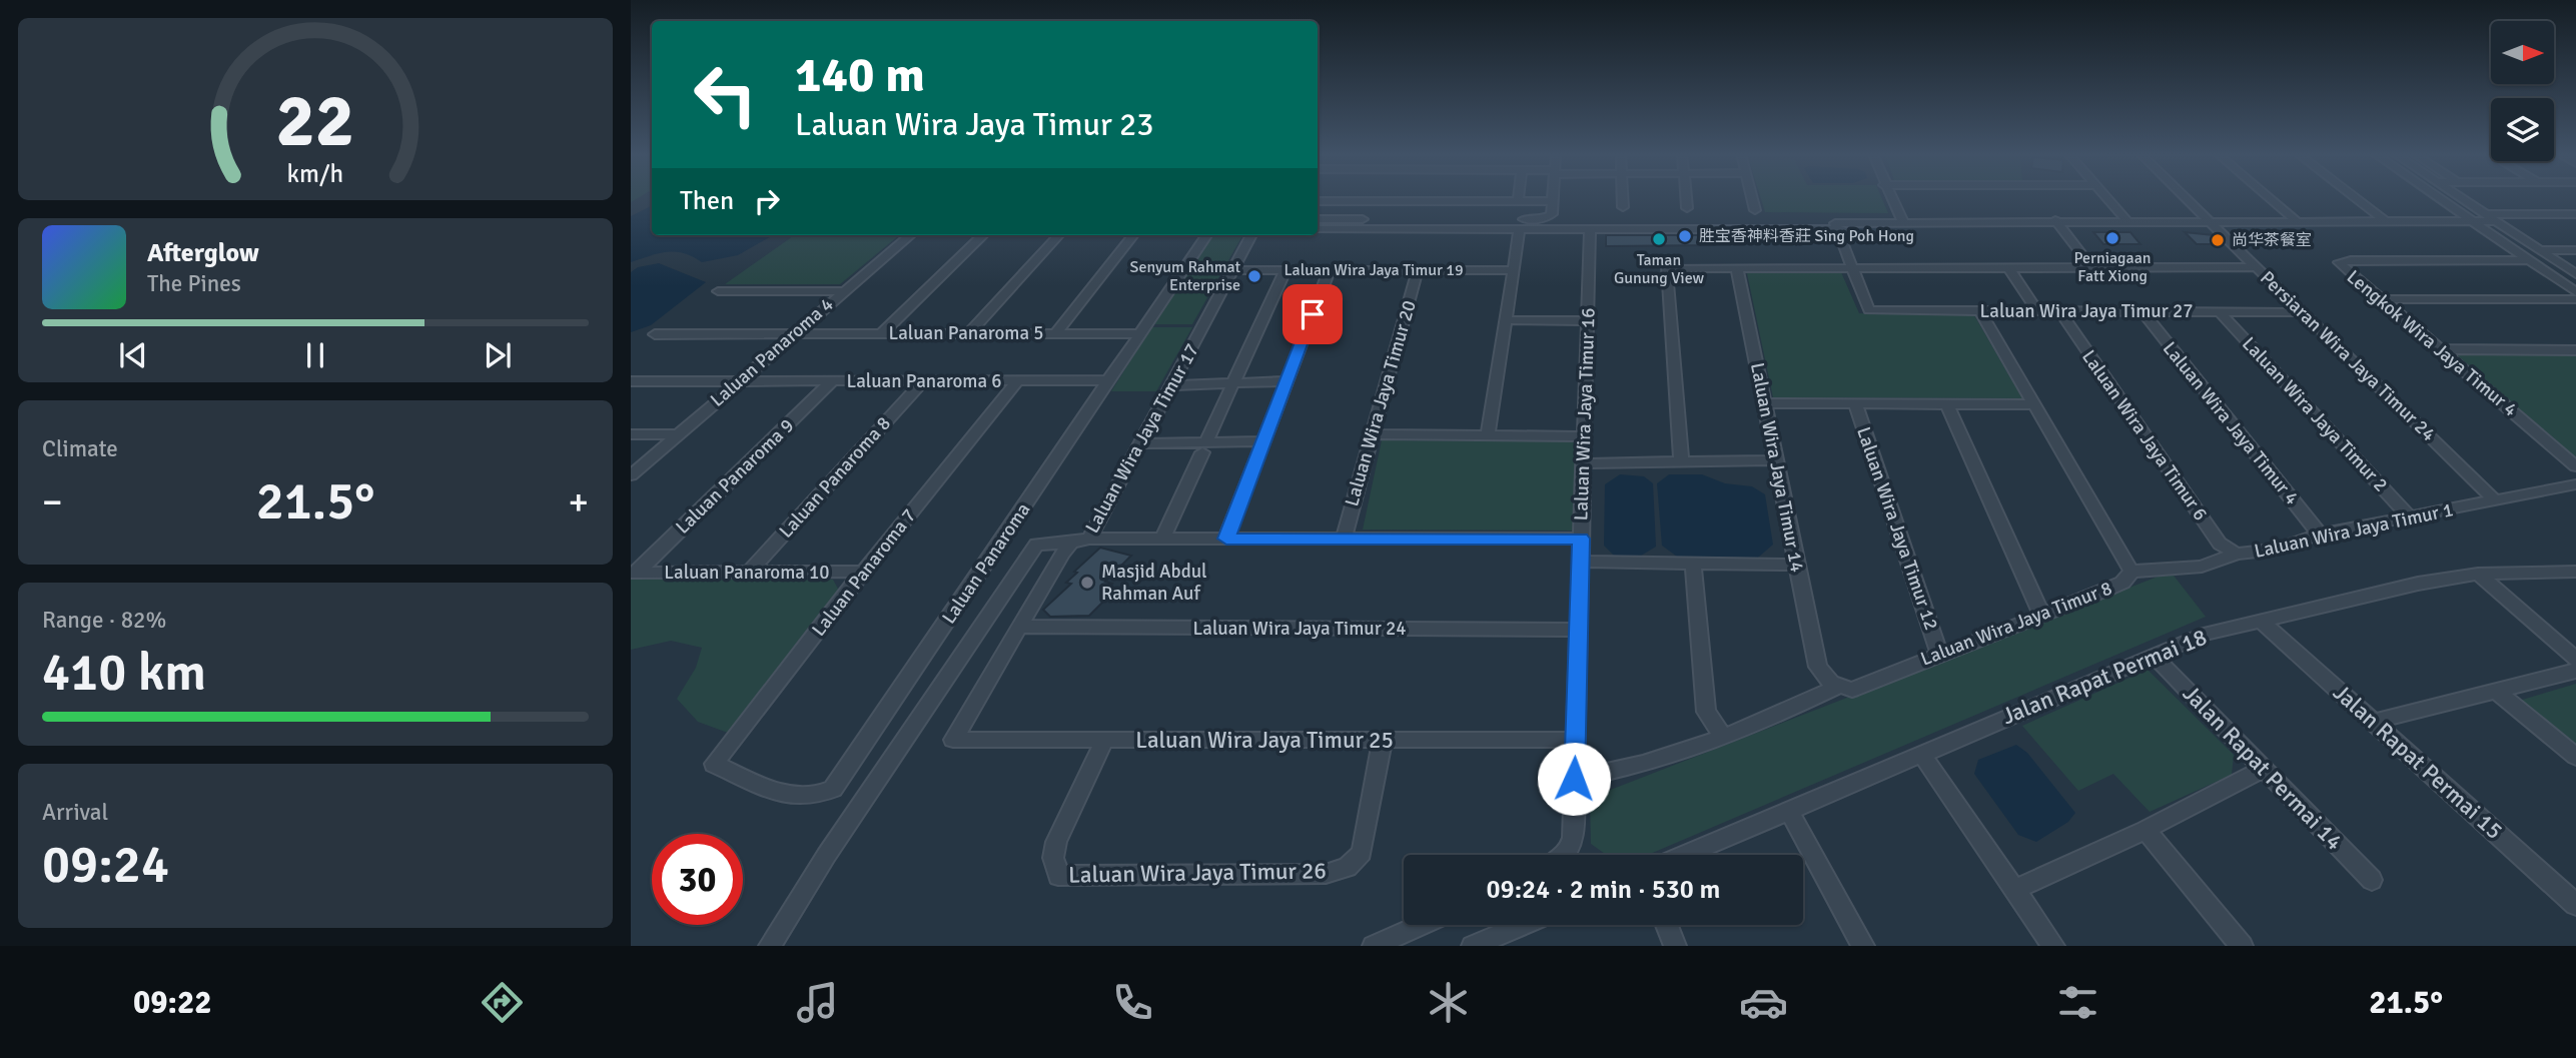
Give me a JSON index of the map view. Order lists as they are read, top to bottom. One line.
{"streets":{"street":["Laluan Wira Jaya Timur 19","Laluan Wira Jaya Timur 27","Laluan Panaroma 5","Lengkok Wira Jaya Timur 4","Laluan Panaroma 4","Persiaran Wira Jaya Timur 24","Laluan Panaroma 6","Laluan Wira Jaya Timur 20","Laluan Wira Jaya Timur 16","Laluan Wira Jaya Timur 2","Laluan Wira Jaya Timur 4","Laluan Wira Jaya Timur 6","Laluan Wira Jaya Timur 17","Laluan Wira Jaya Timur 14","Laluan Panaroma 9","Laluan Panaroma 8","Laluan Wira Jaya Timur 12","Laluan Wira Jaya Timur 1","Laluan Panaroma","Laluan Panaroma 10","Laluan Panaroma 7","Laluan Wira Jaya Timur 8","Laluan Wira Jaya Timur 24","Jalan Rapat Permai 18","Laluan Wira Jaya Timur 25","Jalan Rapat Permai 15","Jalan Rapat Permai 14","Laluan Wira Jaya Timur 26"]},"crossings":[["Laluan Wira Jaya Timur 19","Laluan Wira Jaya Timur 20"],["Laluan Wira Jaya Timur 19","Laluan Wira Jaya Timur 17"],["Laluan Wira Jaya Timur 27","Persiaran Wira Jaya Timur 24"],["Laluan Wira Jaya Timur 27","Laluan Wira Jaya Timur 2"],["Laluan Wira Jaya Timur 27","Laluan Wira Jaya Timur 4"],["Laluan Wira Jaya Timur 27","Laluan Wira Jaya Timur 6"],["Laluan Wira Jaya Timur 27","Laluan Wira Jaya Timur 8"],["Laluan Panaroma 5","Laluan Panaroma 4"],["Laluan Panaroma 5","Laluan Panaroma"],["Laluan Panaroma 4","Laluan Panaroma 6"],["Persiaran Wira Jaya Timur 24","Laluan Wira Jaya Timur 1"],["Laluan Panaroma 6","Laluan Panaroma 9"],["Laluan Panaroma 6","Laluan Panaroma 8"],["Laluan Panaroma 6","Laluan Panaroma"],["Laluan Panaroma 6","Laluan Panaroma 7"],["Laluan Wira Jaya Timur 16","Laluan Wira Jaya Timur 8"],["Laluan Wira Jaya Timur 16","Laluan Wira Jaya Timur 24"],["Laluan Wira Jaya Timur 16","Laluan Wira Jaya Timur 25"],["Laluan Wira Jaya Timur 2","Laluan Wira Jaya Timur 1"],["Laluan Wira Jaya Timur 4","Laluan Wira Jaya Timur 1"],["Laluan Wira Jaya Timur 6","Laluan Wira Jaya Timur 1"],["Laluan Wira Jaya Timur 17","Laluan Wira Jaya Timur 24"],["Laluan Wira Jaya Timur 17","Laluan Wira Jaya Timur 25"],["Laluan Wira Jaya Timur 14","Laluan Wira Jaya Timur 8"],["Laluan Panaroma 9","Laluan Panaroma 10"],["Laluan Panaroma 8","Laluan Panaroma 10"],["Laluan Wira Jaya Timur 12","Laluan Wira Jaya Timur 8"],["Laluan Wira Jaya Timur 1","Laluan Wira Jaya Timur 8"],["Laluan Panaroma","Laluan Panaroma 7"],["Laluan Panaroma 10","Laluan Panaroma 7"],["Jalan Rapat Permai 18","Jalan Rapat Permai 15"],["Jalan Rapat Permai 18","Jalan Rapat Permai 14"],["Laluan Wira Jaya Timur 25","Laluan Wira Jaya Timur 26"]],"places":["胜宝香神料香莊 Sing Poh Hong","Perniagaan Fatt Xiong","Taman Gunung View","尚华茶餐室","Senyum Rahmat Enterprise","Masjid Abdul Rahman Auf"],"north":"right","page":{"turn":["140 m","Laluan Wira Jaya Timur 23"],"then":"Then","song":["Afterglow","The Pines"],"tile":["Climate",["Range · 82%","410 km"],["Arrival","09:24"]],"heat":["−","21.5°","+"],"limit":"30","trip":"09:24 · 2 min · 530 m","tabs":["09:22","21.5°"],"gauge":["22","km/h"]}}
